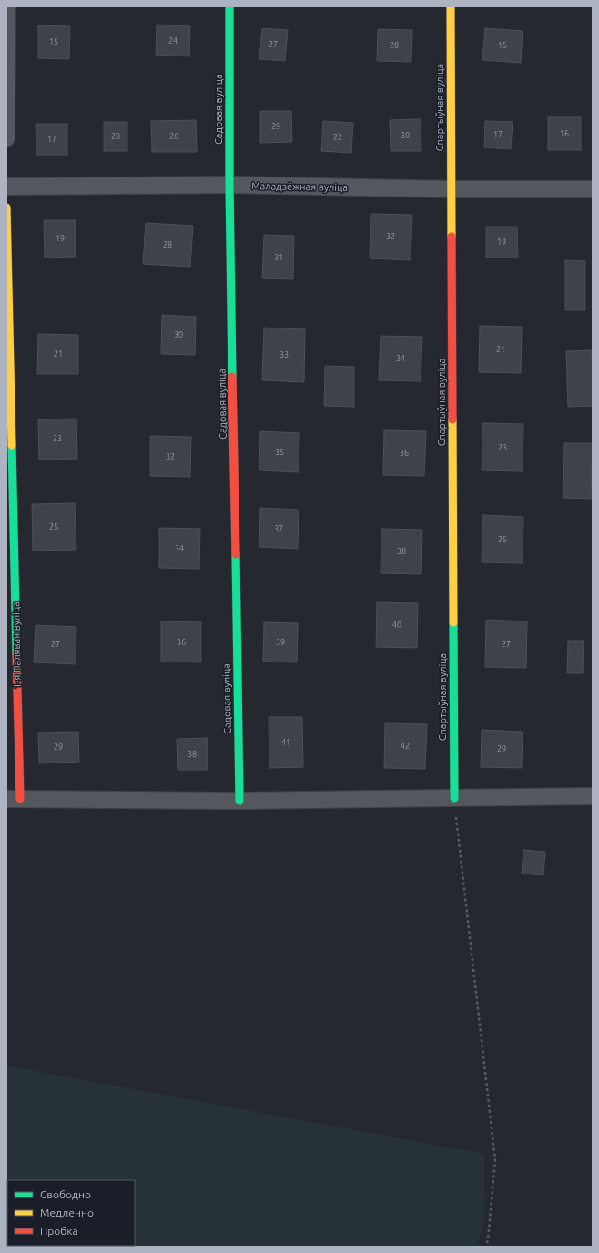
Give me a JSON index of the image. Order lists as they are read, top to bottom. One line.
{"streets":{"street":["Спартыўная вуліца","Садовая вуліца","Маладзёжная вуліца","1-я Палявая вуліца"]},"crossings":[["Спартыўная вуліца","Маладзёжная вуліца"],["Садовая вуліца","Маладзёжная вуліца"]],"house_numbers":["24","15","27","28","15","29","16","17","30","28","26","22","17","32","19","19","28","31","30","21","21","33","34","23","23","35","36","32","25","37","25","34","38","40","36","39","27","27","41","42","29","29","38"],"legend":["Свободно","Медленно","Пробка"]}
